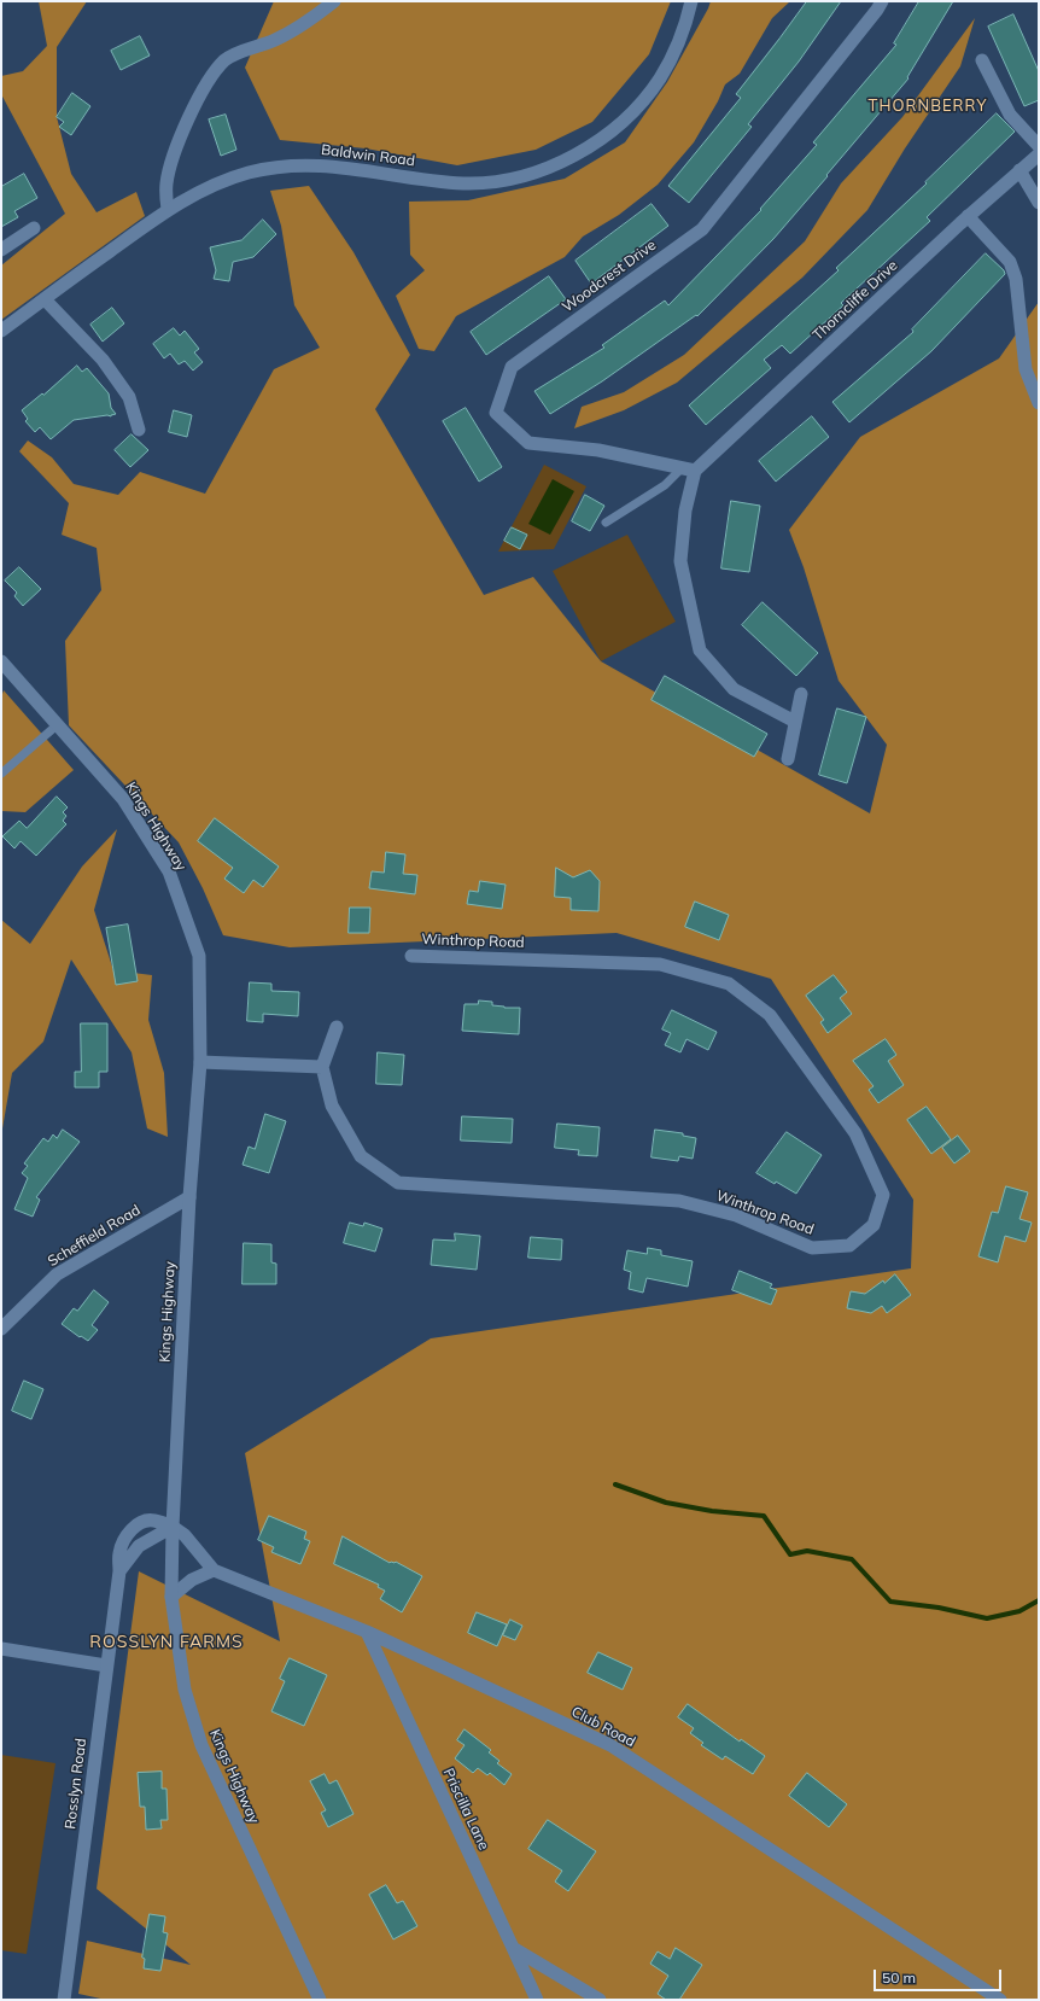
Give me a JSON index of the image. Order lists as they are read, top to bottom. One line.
{"streets":{"street":["Baldwin Road","Woodcrest Drive","Thorncliffe Drive","Kings Highway","Winthrop Road","Scheffield Road","Club Road","Rosslyn Road","Priscilla Lane"]},"crossings":[["Woodcrest Drive","Thorncliffe Drive"],["Kings Highway","Scheffield Road"],["Kings Highway","Club Road"],["Kings Highway","Rosslyn Road"],["Club Road","Rosslyn Road"],["Club Road","Priscilla Lane"]],"districts":["THORNBERRY","ROSSLYN FARMS"],"scale_bar":"50 m"}
